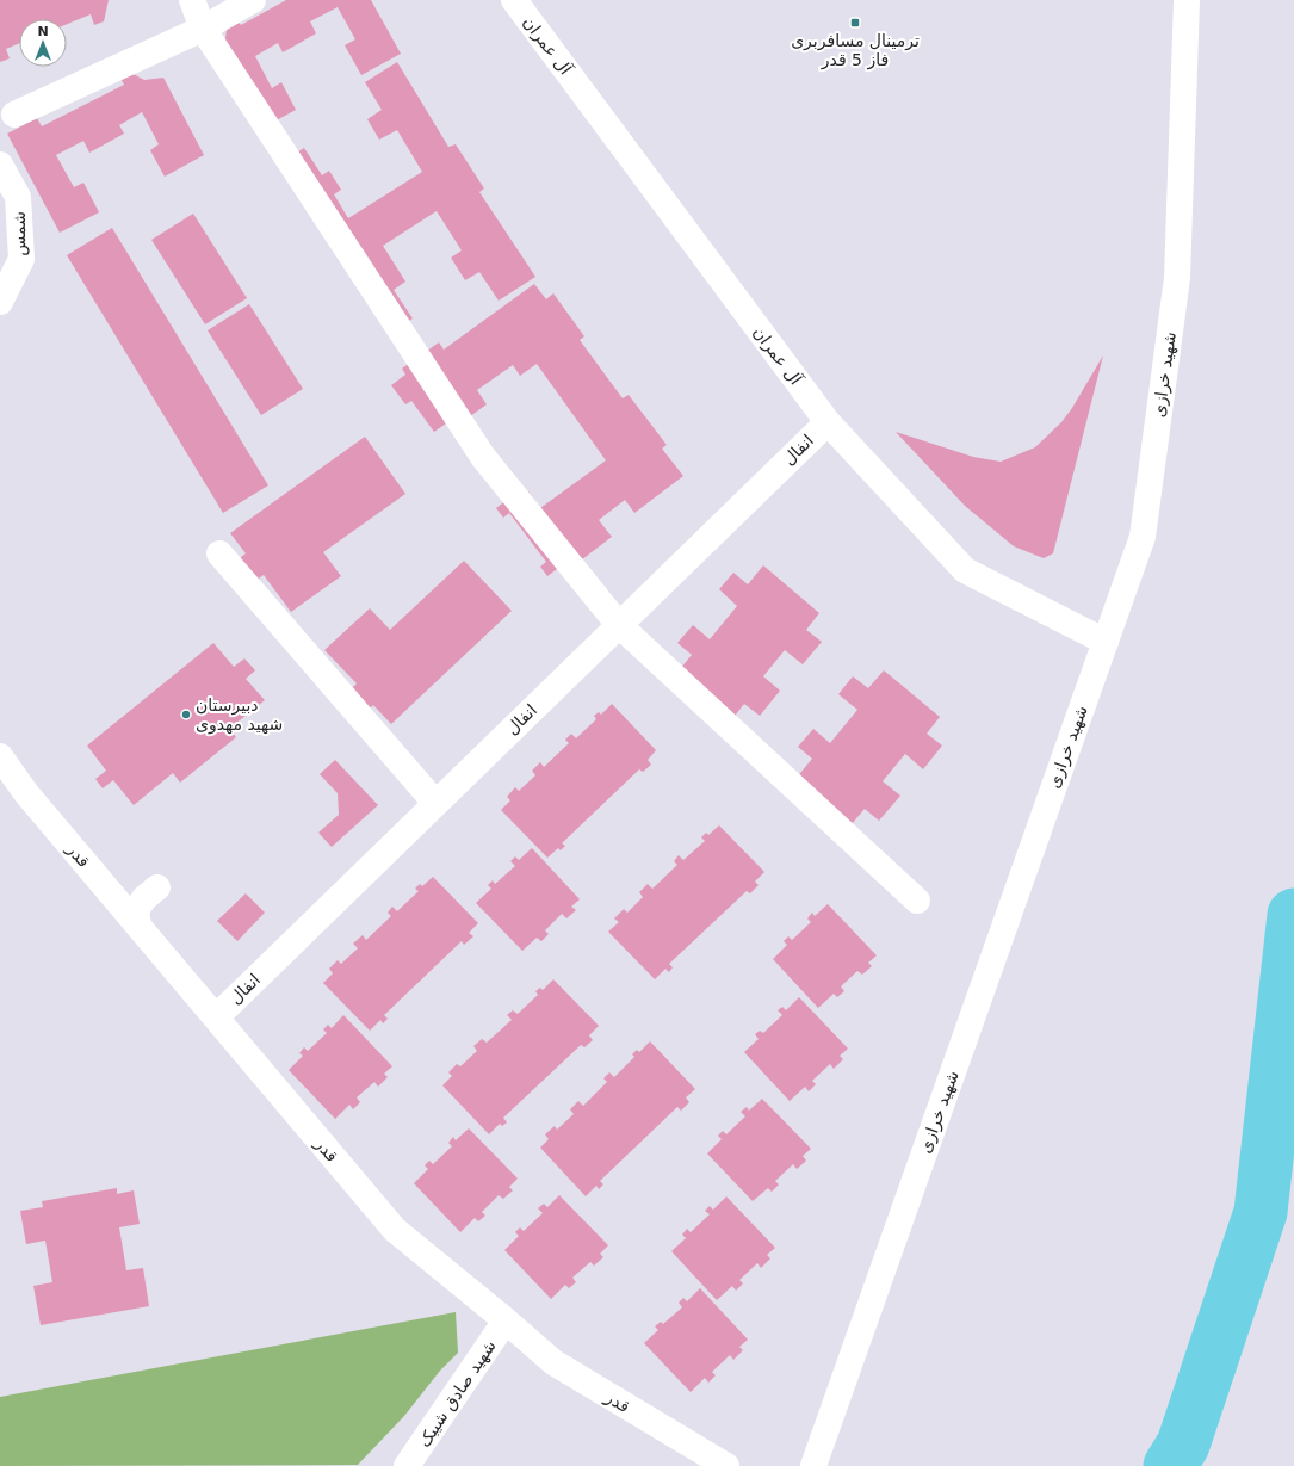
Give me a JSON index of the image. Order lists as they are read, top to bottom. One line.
{"streets":{"street":["آل عمران","شمس","شهید خرازی","انفال","قدر","شهید صادق شیبک"]},"crossings":[["آل عمران","شهید خرازی"],["آل عمران","انفال"],["انفال","قدر"],["قدر","شهید صادق شیبک"]],"places":{"transit":["ترمینال مسافربری فاز 5 قدر"],"other":["دبیرستان شهید مهدوی"]},"north":"top"}
